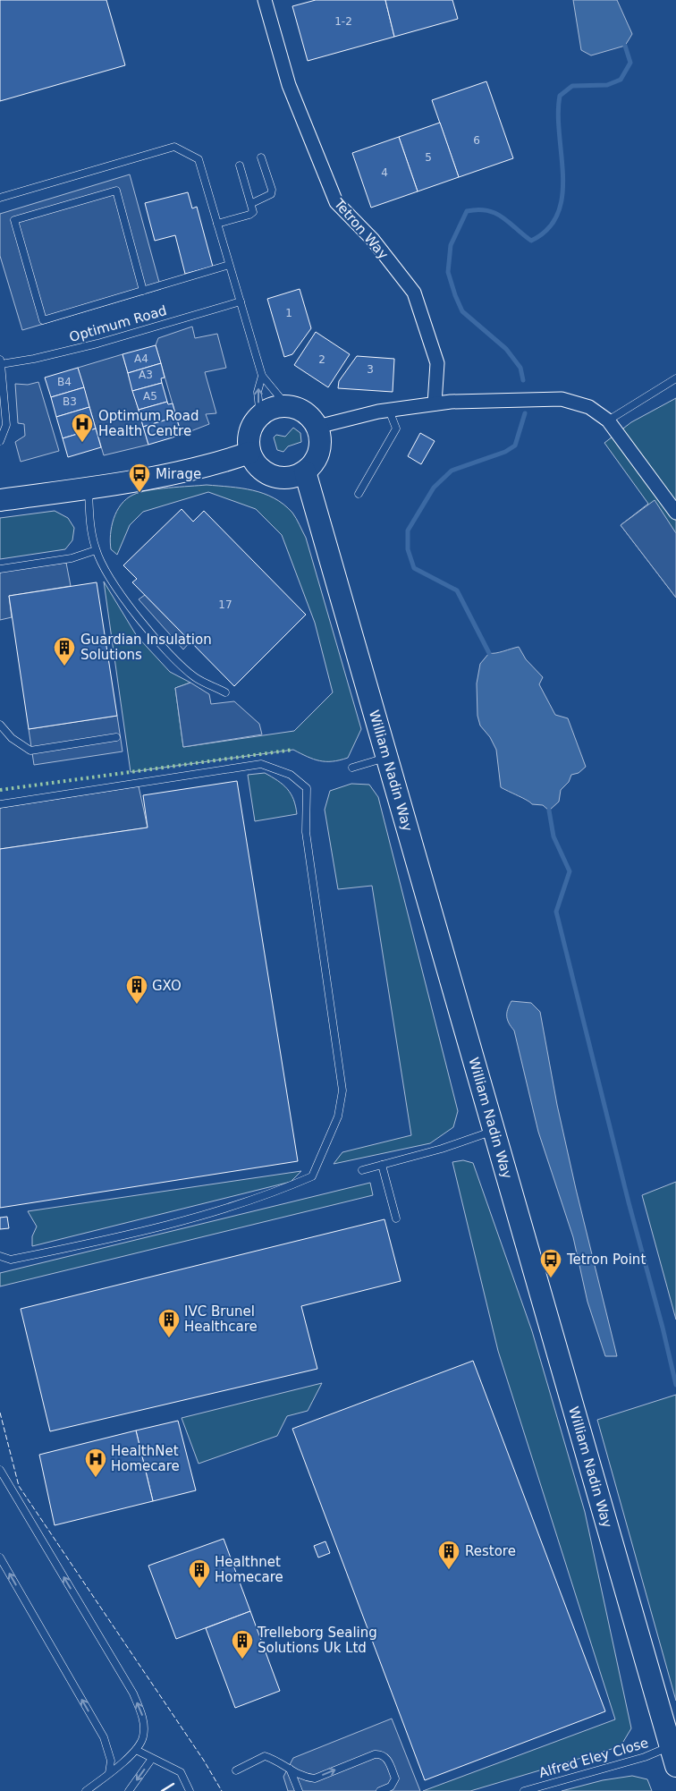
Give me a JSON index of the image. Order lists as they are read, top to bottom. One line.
{"streets":{"main road":["William Nadin Way"],"street":["Tetron Way"],"lane":["Optimum Road","Alfred Eley Close"]},"crossings":[["William Nadin Way","Alfred Eley Close"]],"places":{"hospital":["Optimum Road Health Centre","HealthNet Homecare"],"bus stop":["Mirage","Tetron Point"],"building":["Guardian Insulation Solutions","GXO","IVC Brunel Healthcare","Restore","Healthnet Homecare","Trelleborg Sealing Solutions Uk Ltd"]},"house_numbers":["1-2","6","5","4","1","A4","2","3","A3","B4","A5","B3","17"]}
